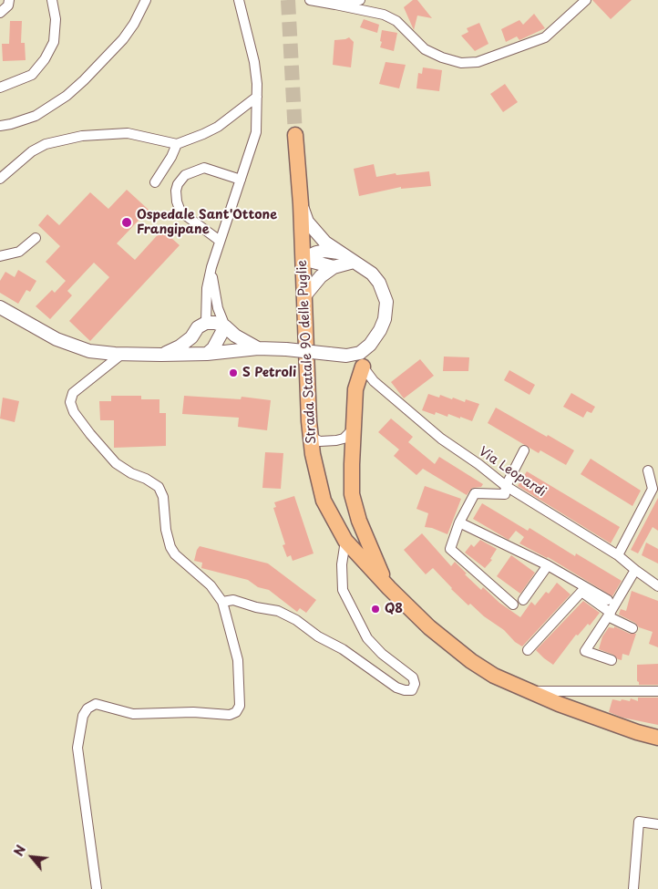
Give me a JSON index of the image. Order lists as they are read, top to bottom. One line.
{"streets":{"main road":["Strada Statale 90 delle Puglie"],"street":["Via Leopardi"]},"places":["Ospedale Sant'Ottone Frangipane","S Petroli","Q8"],"north":"top left"}
